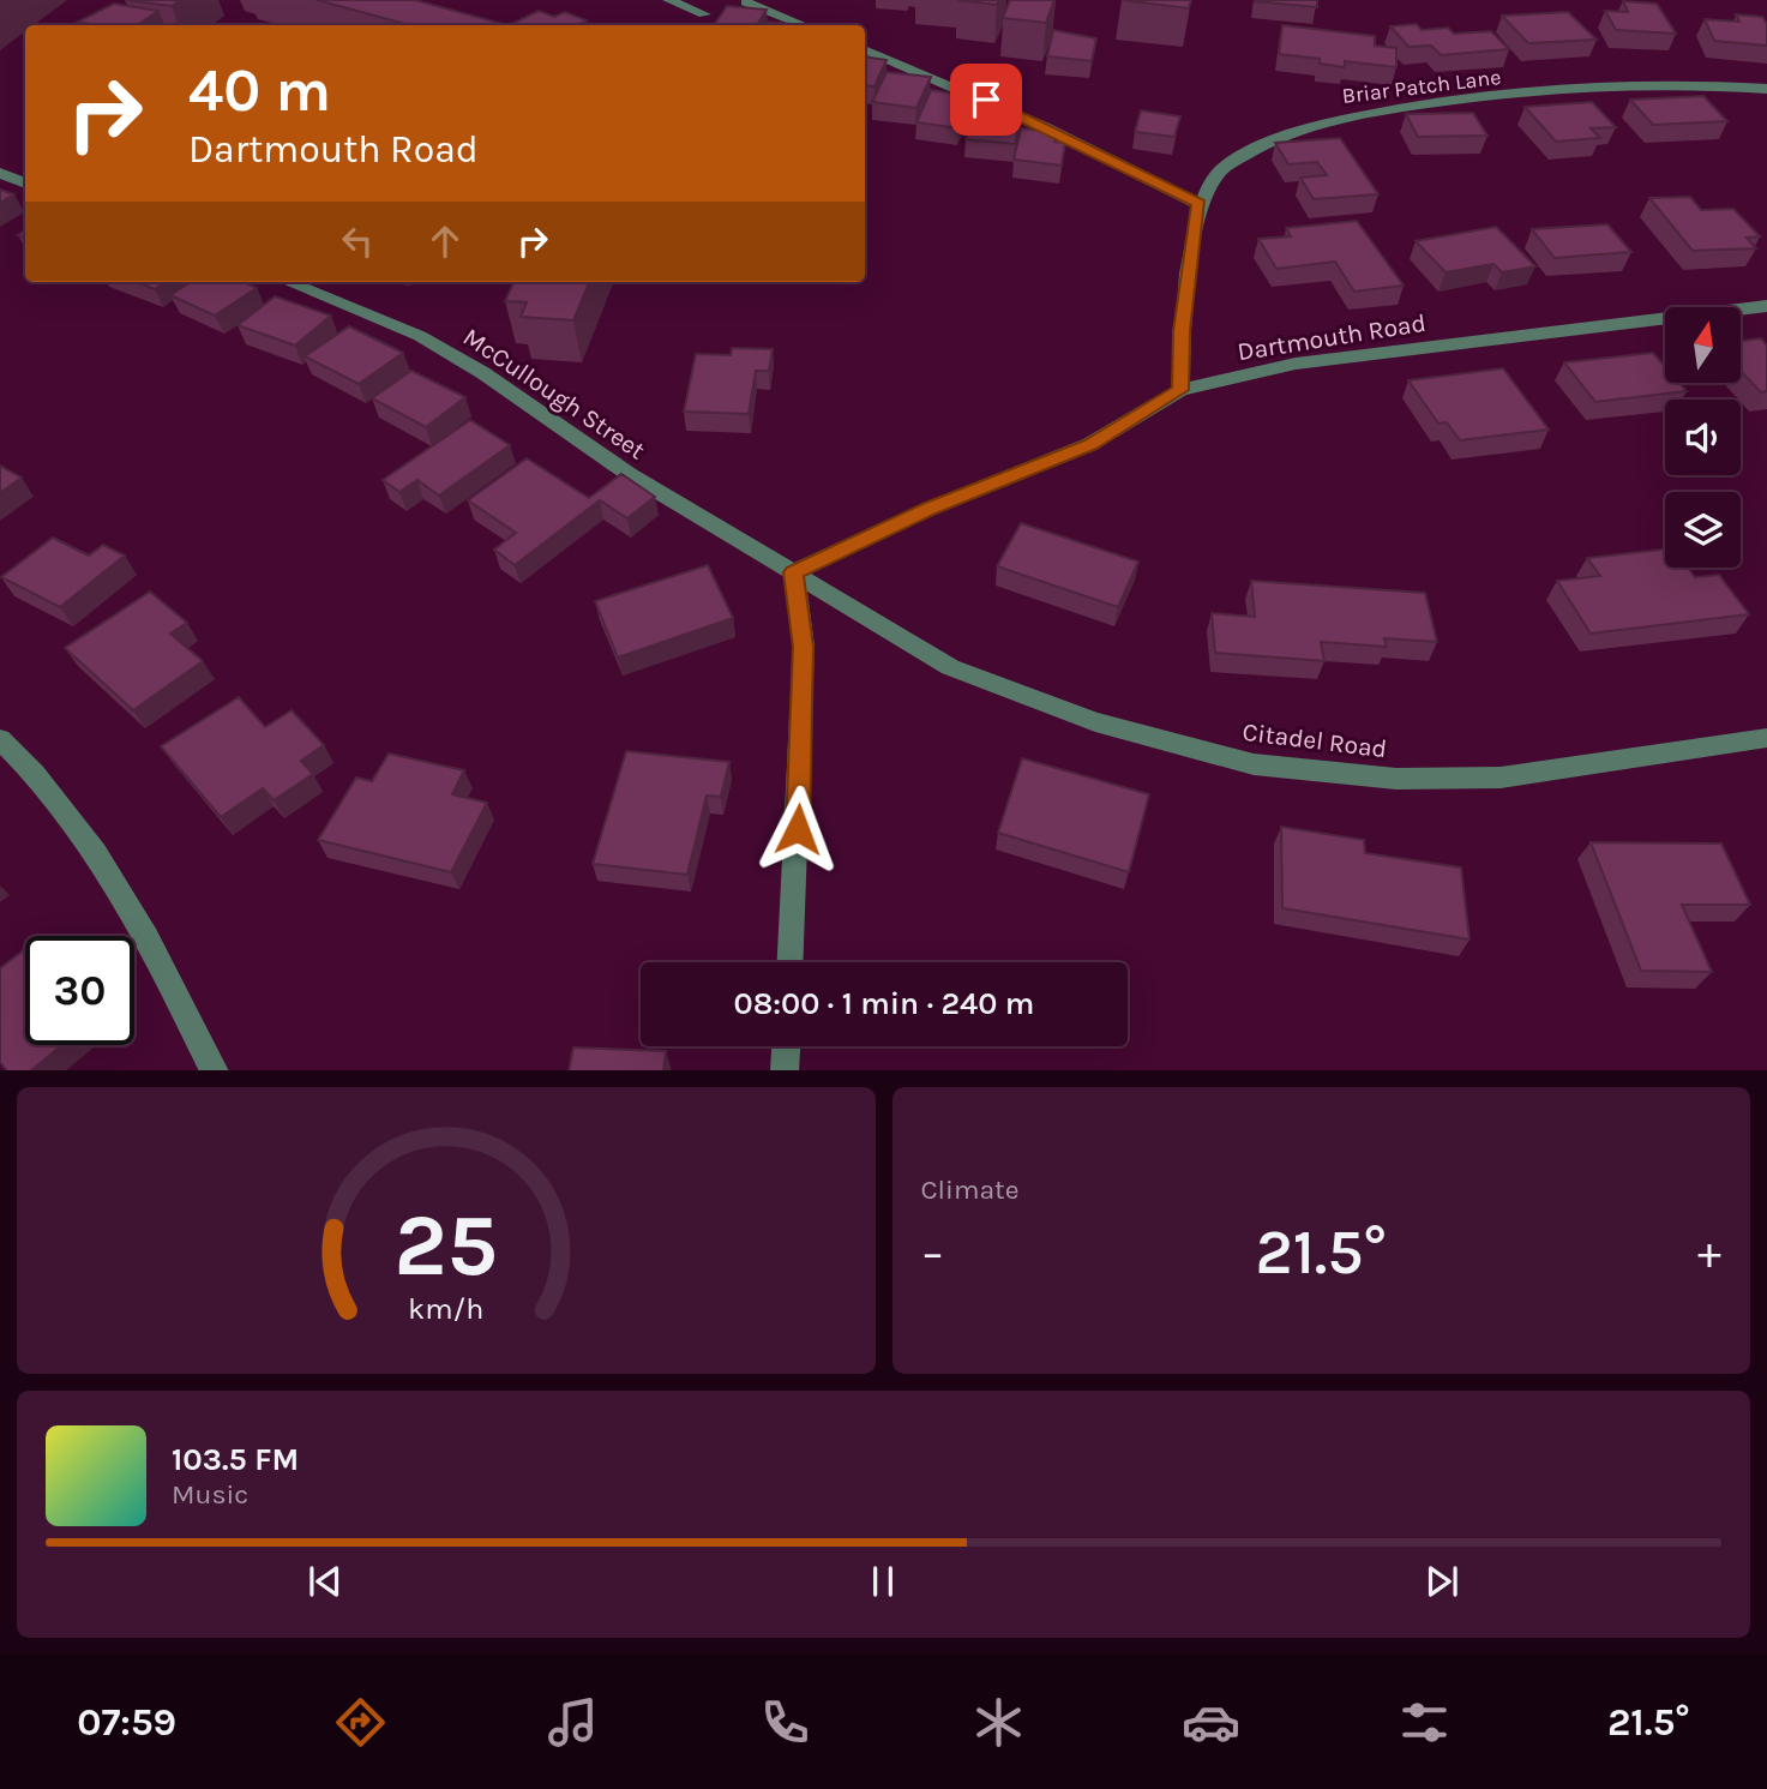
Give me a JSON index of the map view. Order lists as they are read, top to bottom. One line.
{"streets":{"street":["Briar Patch Lane","Dartmouth Road","McCullough Street","Citadel Road"]},"crossings":[["Briar Patch Lane","Dartmouth Road"],["Dartmouth Road","McCullough Street"],["Dartmouth Road","Citadel Road"],["McCullough Street","Citadel Road"]],"north":"top","page":{"turn":["40 m","Dartmouth Road"],"limit":"30","trip":"08:00 · 1 min · 240 m","tile":"Climate","heat":["−","21.5°","+"],"song":["103.5 FM","Music"],"tabs":["07:59","21.5°"],"gauge":["25","km/h"]}}
